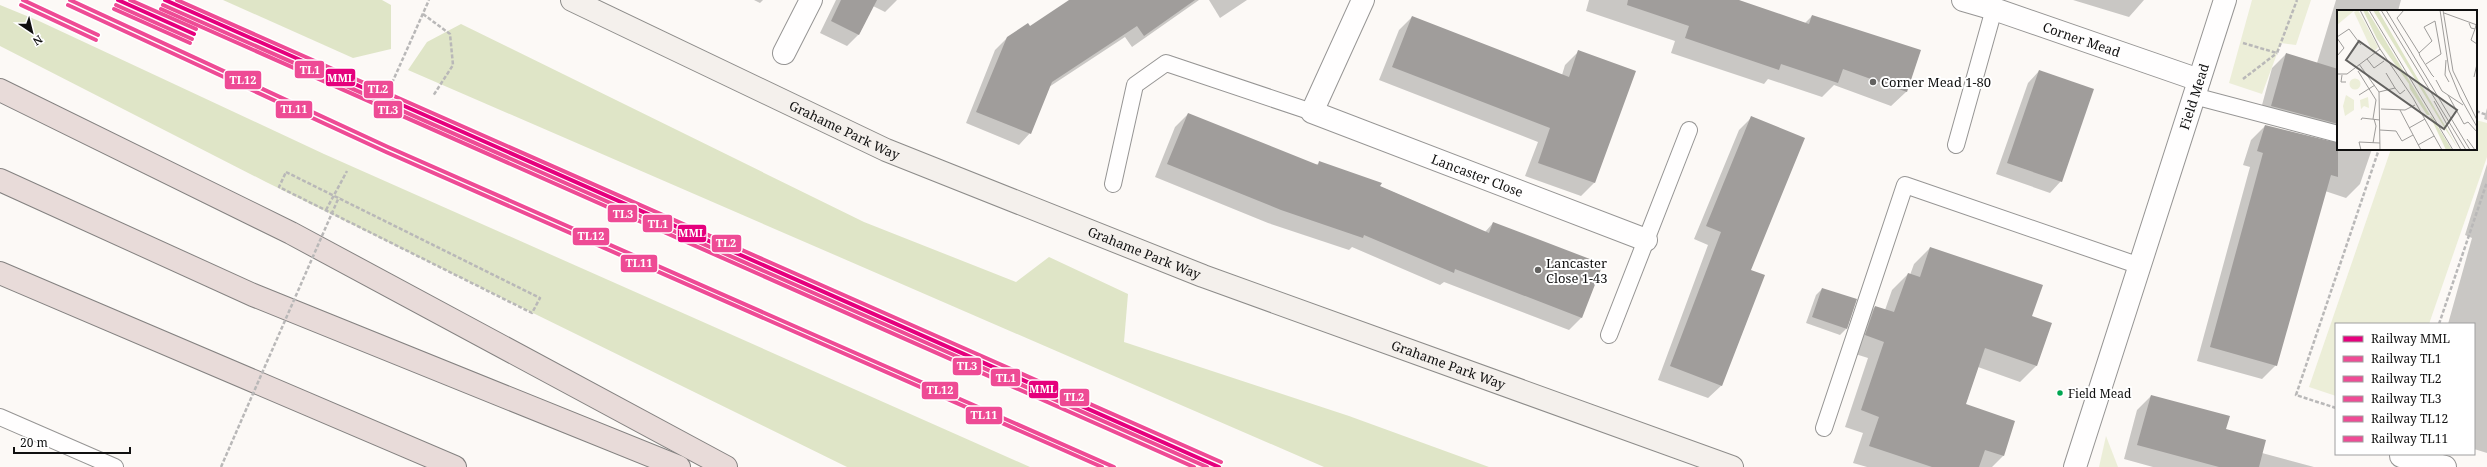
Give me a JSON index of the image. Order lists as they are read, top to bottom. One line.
{"streets":{"street":["Corner Mead","Field Mead","Grahame Park Way","Lancaster Close"]},"crossings":[["Corner Mead","Field Mead"]],"places":["Corner Mead 1-80","Lancaster Close 1-43","Field Mead"],"lines":["rail line MML","rail line TL2","rail line TL12","rail line TL1","rail line TL11","rail line TL3"],"legend":["Railway MML","Railway TL1","Railway TL2","Railway TL3","Railway TL12","Railway TL11"],"scale_bar":"20 m","north":"bottom right"}
